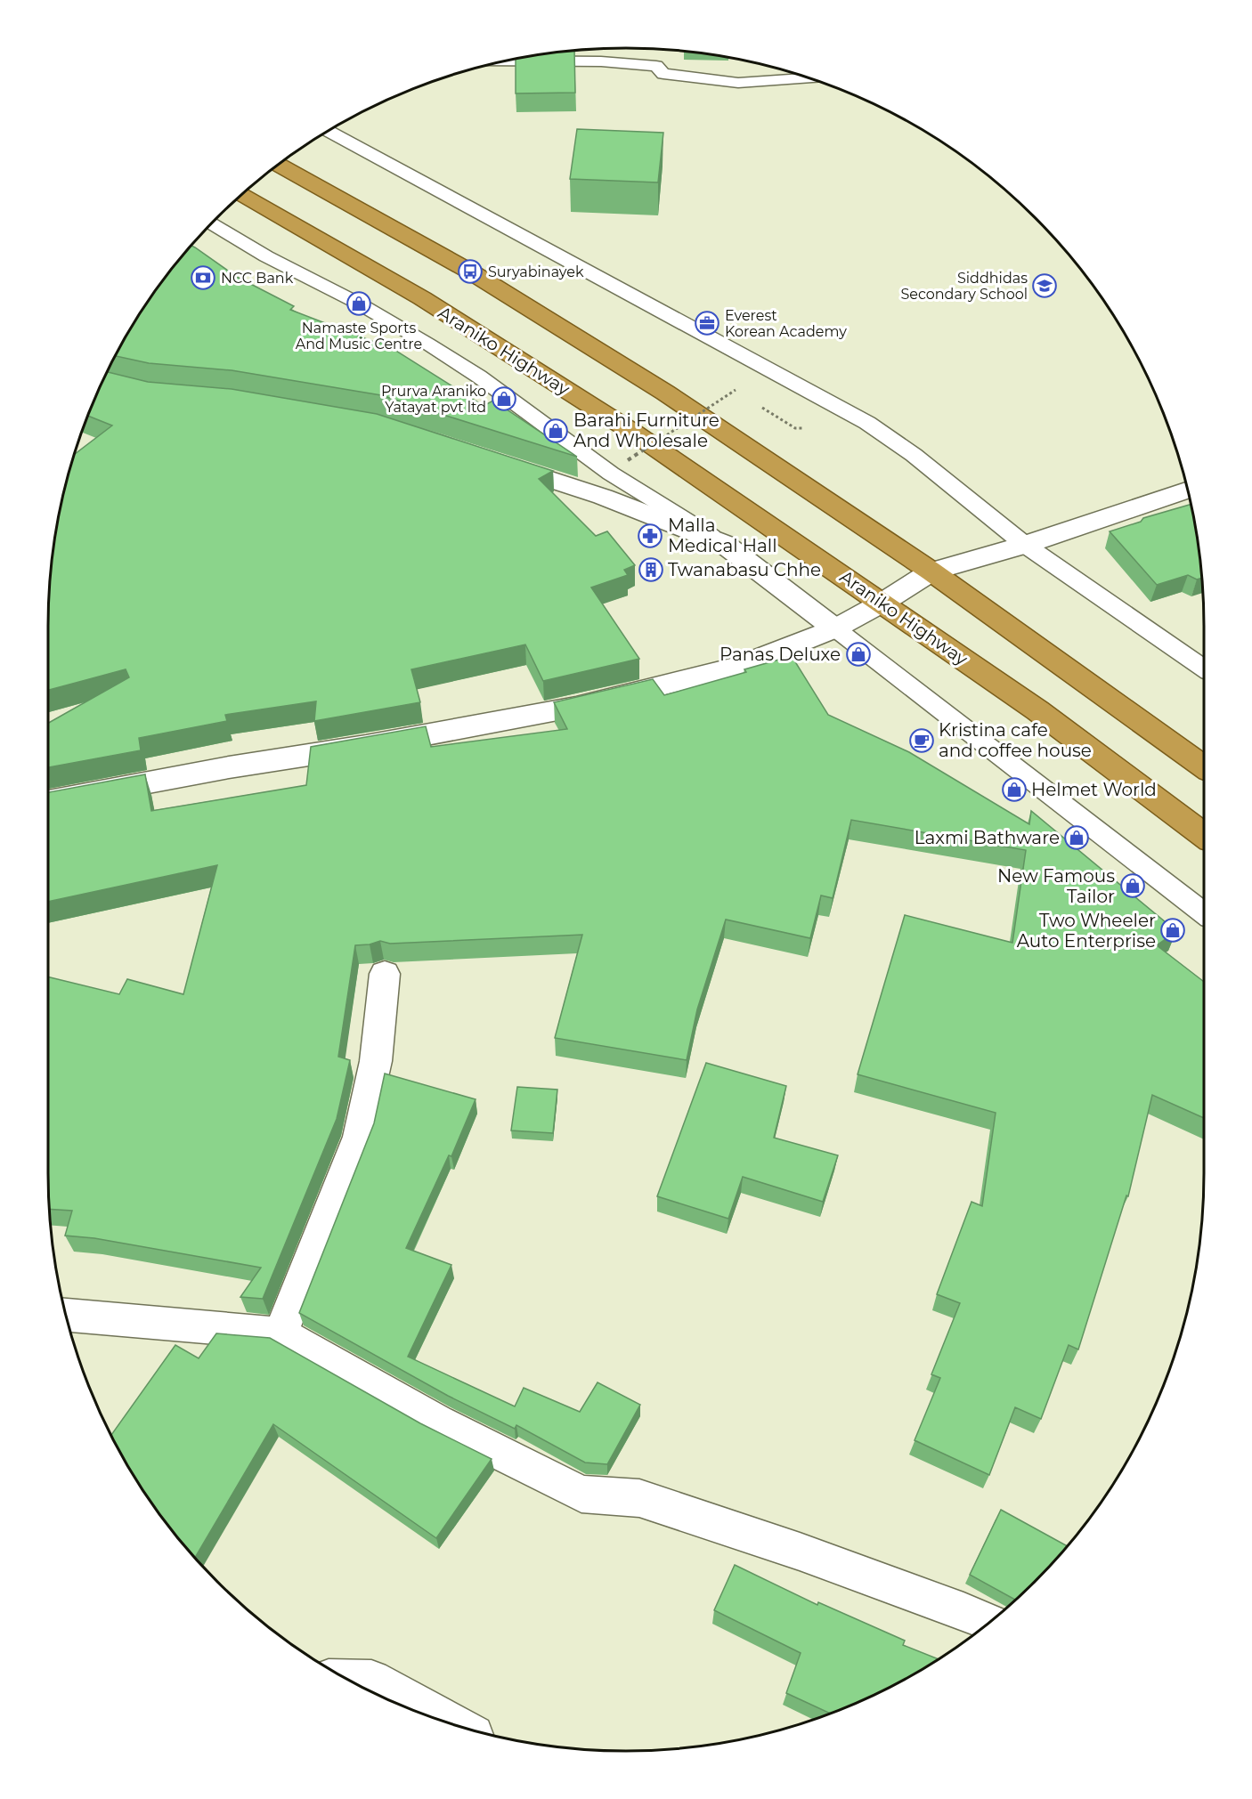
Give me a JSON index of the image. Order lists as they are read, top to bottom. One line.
{"streets":{"highway":["Araniko Highway"]},"places":{"bus stop":["Suryabinayek"],"bank":["NCC Bank"],"school or university":["Siddhidas Secondary School"],"shop":["Namaste Sports And Music Centre","Prurva Araniko Yatayat pvt ltd","Barahi Furniture And Wholesale","Panas Deluxe","Helmet World","Laxmi Bathware","New Famous Tailor","Two Wheeler Auto Enterprise"],"office":["Everest Korean Academy"],"pharmacy":["Malla Medical Hall"],"building":["Twanabasu Chhe"],"cafe":["Kristina cafe and coffee house"]}}
